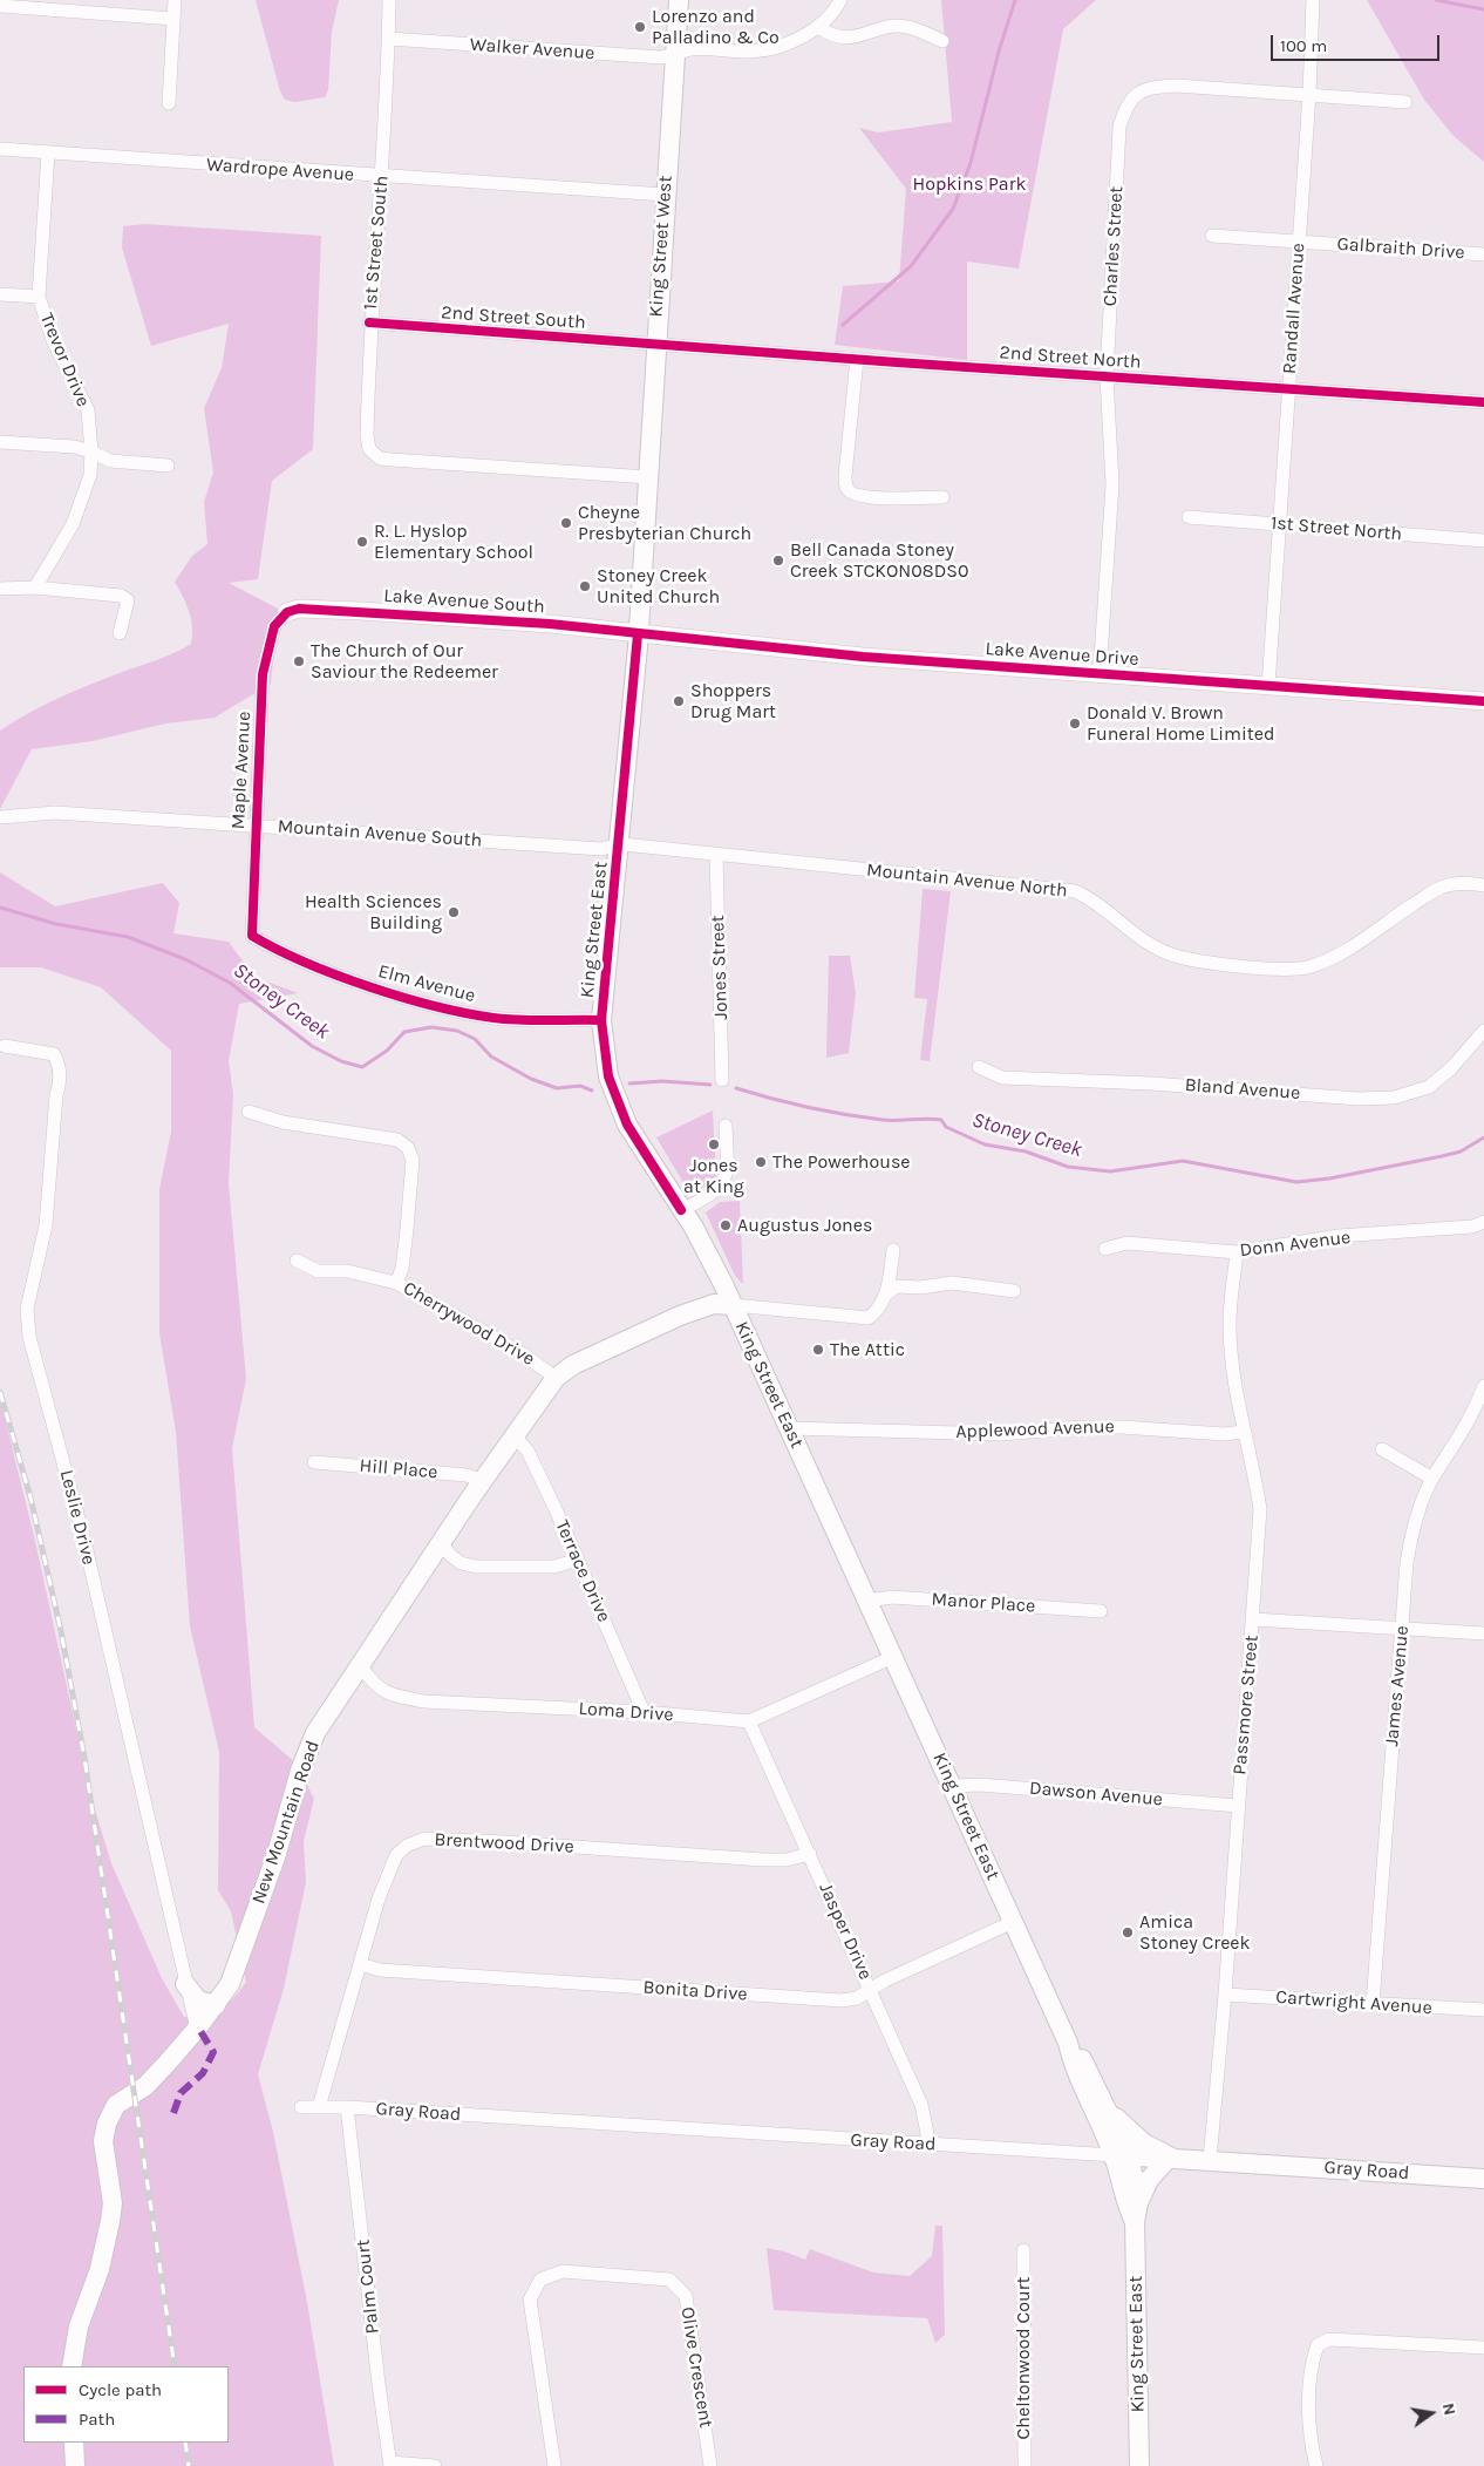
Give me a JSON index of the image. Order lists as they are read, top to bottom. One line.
{"streets":{"main road":["King Street West","King Street East","New Mountain Road","Gray Road"],"street":["Walker Avenue","Wardrope Avenue","1st Street South","Charles Street","Galbraith Drive","Randall Avenue","2nd Street South","2nd Street North","Trevor Drive","1st Street North","Lake Avenue South","Lake Avenue Drive","Maple Avenue","Mountain Avenue South","Mountain Avenue North","Jones Street","Elm Avenue","Bland Avenue","Donn Avenue","Cherrywood Drive","Applewood Avenue","Hill Place","Leslie Drive","Terrace Drive","Manor Place","James Avenue","Passmore Street","Loma Drive","Dawson Avenue","Brentwood Drive","Jasper Drive","Bonita Drive","Cartwright Avenue","Palm Court","Cheltonwood Court","Olive Crescent"]},"crossings":[["Walker Avenue","1st Street South"],["Walker Avenue","King Street West"],["Wardrope Avenue","1st Street South"],["Wardrope Avenue","King Street West"],["Wardrope Avenue","Trevor Drive"],["1st Street South","King Street West"],["1st Street South","2nd Street South"],["King Street West","2nd Street South"],["King Street West","2nd Street North"],["King Street West","Lake Avenue South"],["King Street West","Lake Avenue Drive"],["King Street West","King Street East"],["Charles Street","Randall Avenue"],["Charles Street","2nd Street North"],["Charles Street","Lake Avenue Drive"],["Galbraith Drive","Randall Avenue"],["Randall Avenue","2nd Street North"],["Randall Avenue","1st Street North"],["Randall Avenue","Lake Avenue Drive"],["2nd Street South","2nd Street North"],["Lake Avenue South","Lake Avenue Drive"],["Lake Avenue South","Maple Avenue"],["Lake Avenue South","King Street East"],["Lake Avenue Drive","King Street East"],["Maple Avenue","Mountain Avenue South"],["Maple Avenue","Elm Avenue"],["Mountain Avenue South","Mountain Avenue North"],["Mountain Avenue South","King Street East"],["Mountain Avenue North","King Street East"],["Mountain Avenue North","Jones Street"],["King Street East","Elm Avenue"],["King Street East","Applewood Avenue"],["King Street East","Manor Place"],["King Street East","Loma Drive"],["King Street East","Dawson Avenue"],["King Street East","New Mountain Road"],["King Street East","Bonita Drive"],["King Street East","Gray Road"],["Donn Avenue","Passmore Street"],["Cherrywood Drive","New Mountain Road"],["Applewood Avenue","Passmore Street"],["Hill Place","New Mountain Road"],["Leslie Drive","New Mountain Road"],["Terrace Drive","Loma Drive"],["Terrace Drive","New Mountain Road"],["James Avenue","Cartwright Avenue"],["Passmore Street","Dawson Avenue"],["Passmore Street","Cartwright Avenue"],["Passmore Street","Gray Road"],["Loma Drive","New Mountain Road"],["Loma Drive","Jasper Drive"],["Brentwood Drive","Jasper Drive"],["Brentwood Drive","Bonita Drive"],["Brentwood Drive","Gray Road"],["Jasper Drive","Bonita Drive"],["Jasper Drive","Gray Road"],["Gray Road","Palm Court"]],"water":["Stoney Creek"],"parks":["Hopkins Park"],"places":["Lorenzo and Palladino & Co","Cheyne Presbyterian Church","R. L. Hyslop Elementary School","Bell Canada Stoney Creek STCKON08DS0","Stoney Creek United Church","The Church of Our Saviour the Redeemer","Shoppers Drug Mart","Donald V. Brown Funeral Home Limited","Health Sciences Building","Jones at King","The Powerhouse","Augustus Jones","The Attic","Amica Stoney Creek"],"legend":["Cycle path","Path"],"scale_bar":"100 m","north":"right"}
